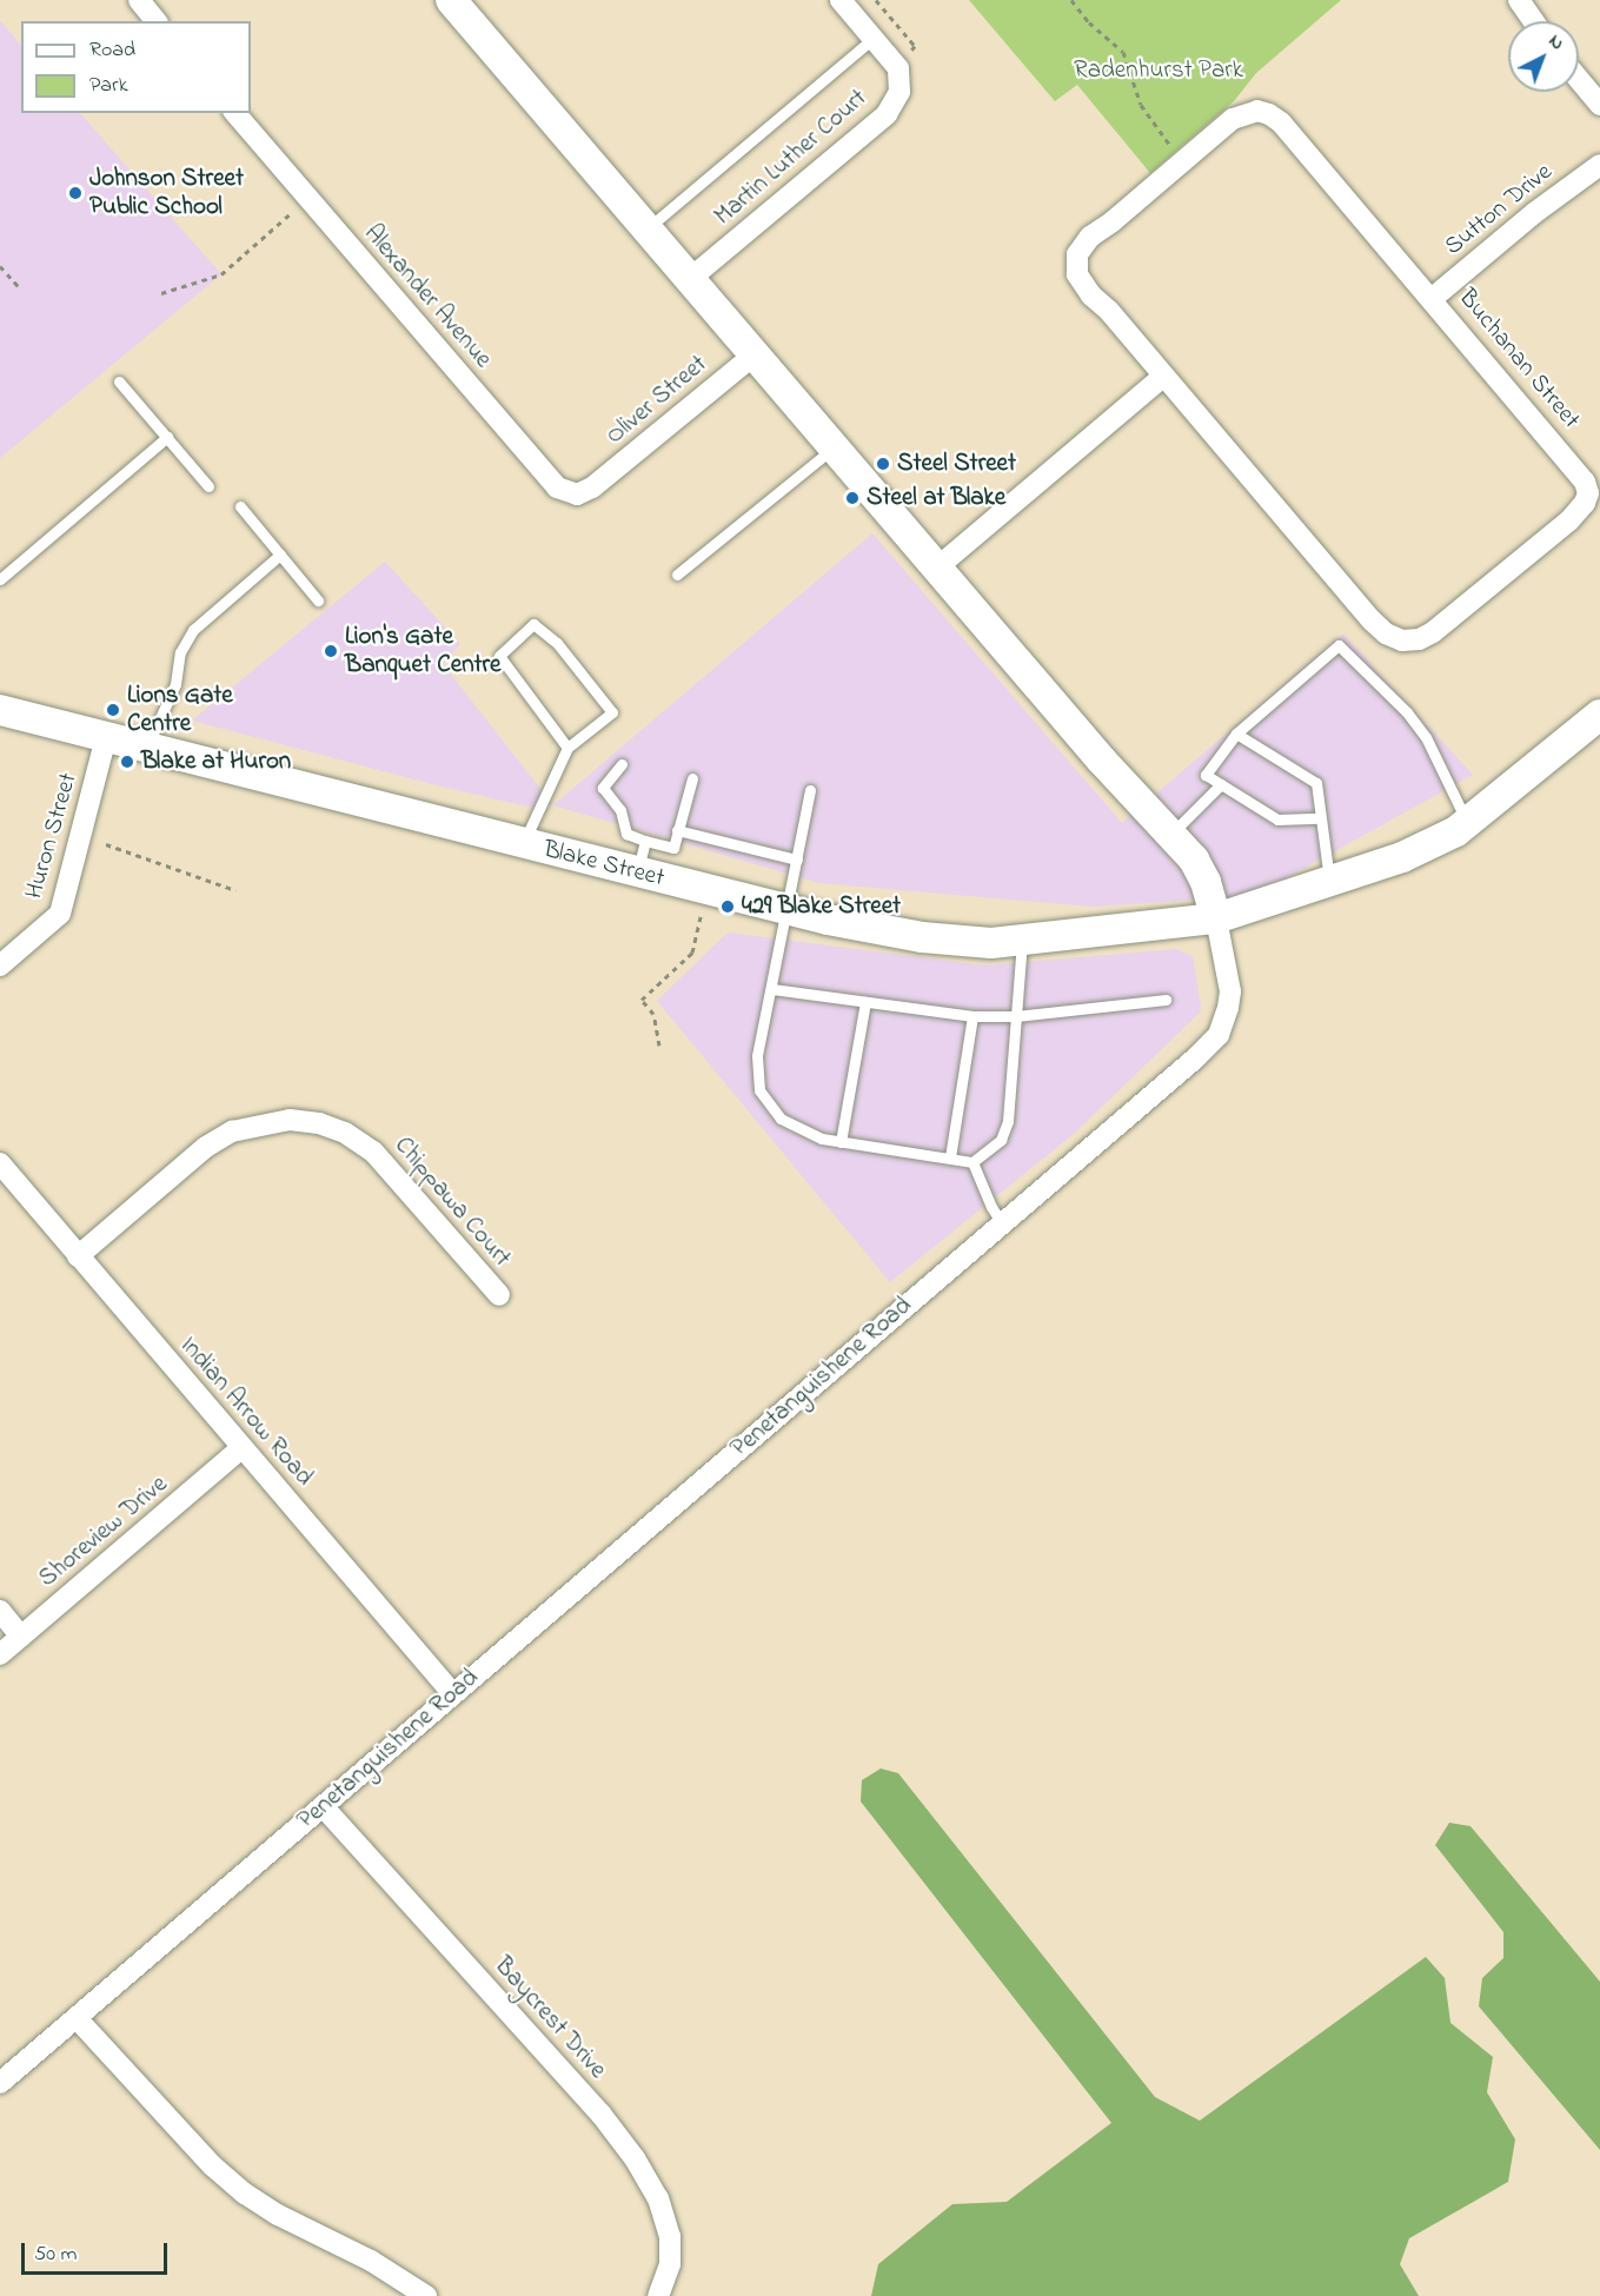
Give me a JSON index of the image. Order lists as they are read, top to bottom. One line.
{"streets":{"main road":["Blake Street"],"street":["Martin Luther Court","Sutton Drive","Alexander Avenue","Buchanan Street","Oliver Street","Huron Street","Chippawa Court","Penetanguishene Road","Indian Arrow Road","Shoreview Drive","Baycrest Drive"]},"crossings":[["Sutton Drive","Buchanan Street"],["Alexander Avenue","Oliver Street"],["Huron Street","Blake Street"],["Blake Street","Penetanguishene Road"],["Chippawa Court","Indian Arrow Road"],["Penetanguishene Road","Indian Arrow Road"],["Penetanguishene Road","Baycrest Drive"],["Indian Arrow Road","Shoreview Drive"]],"parks":["Radenhurst Park"],"places":["Johnson Street Public School","Steel Street","Steel at Blake","Lion's Gate Banquet Centre","Lions Gate Centre","Blake at Huron","429 Blake Street"],"legend":["Road","Park"],"scale_bar":"50 m","north":"top right"}
